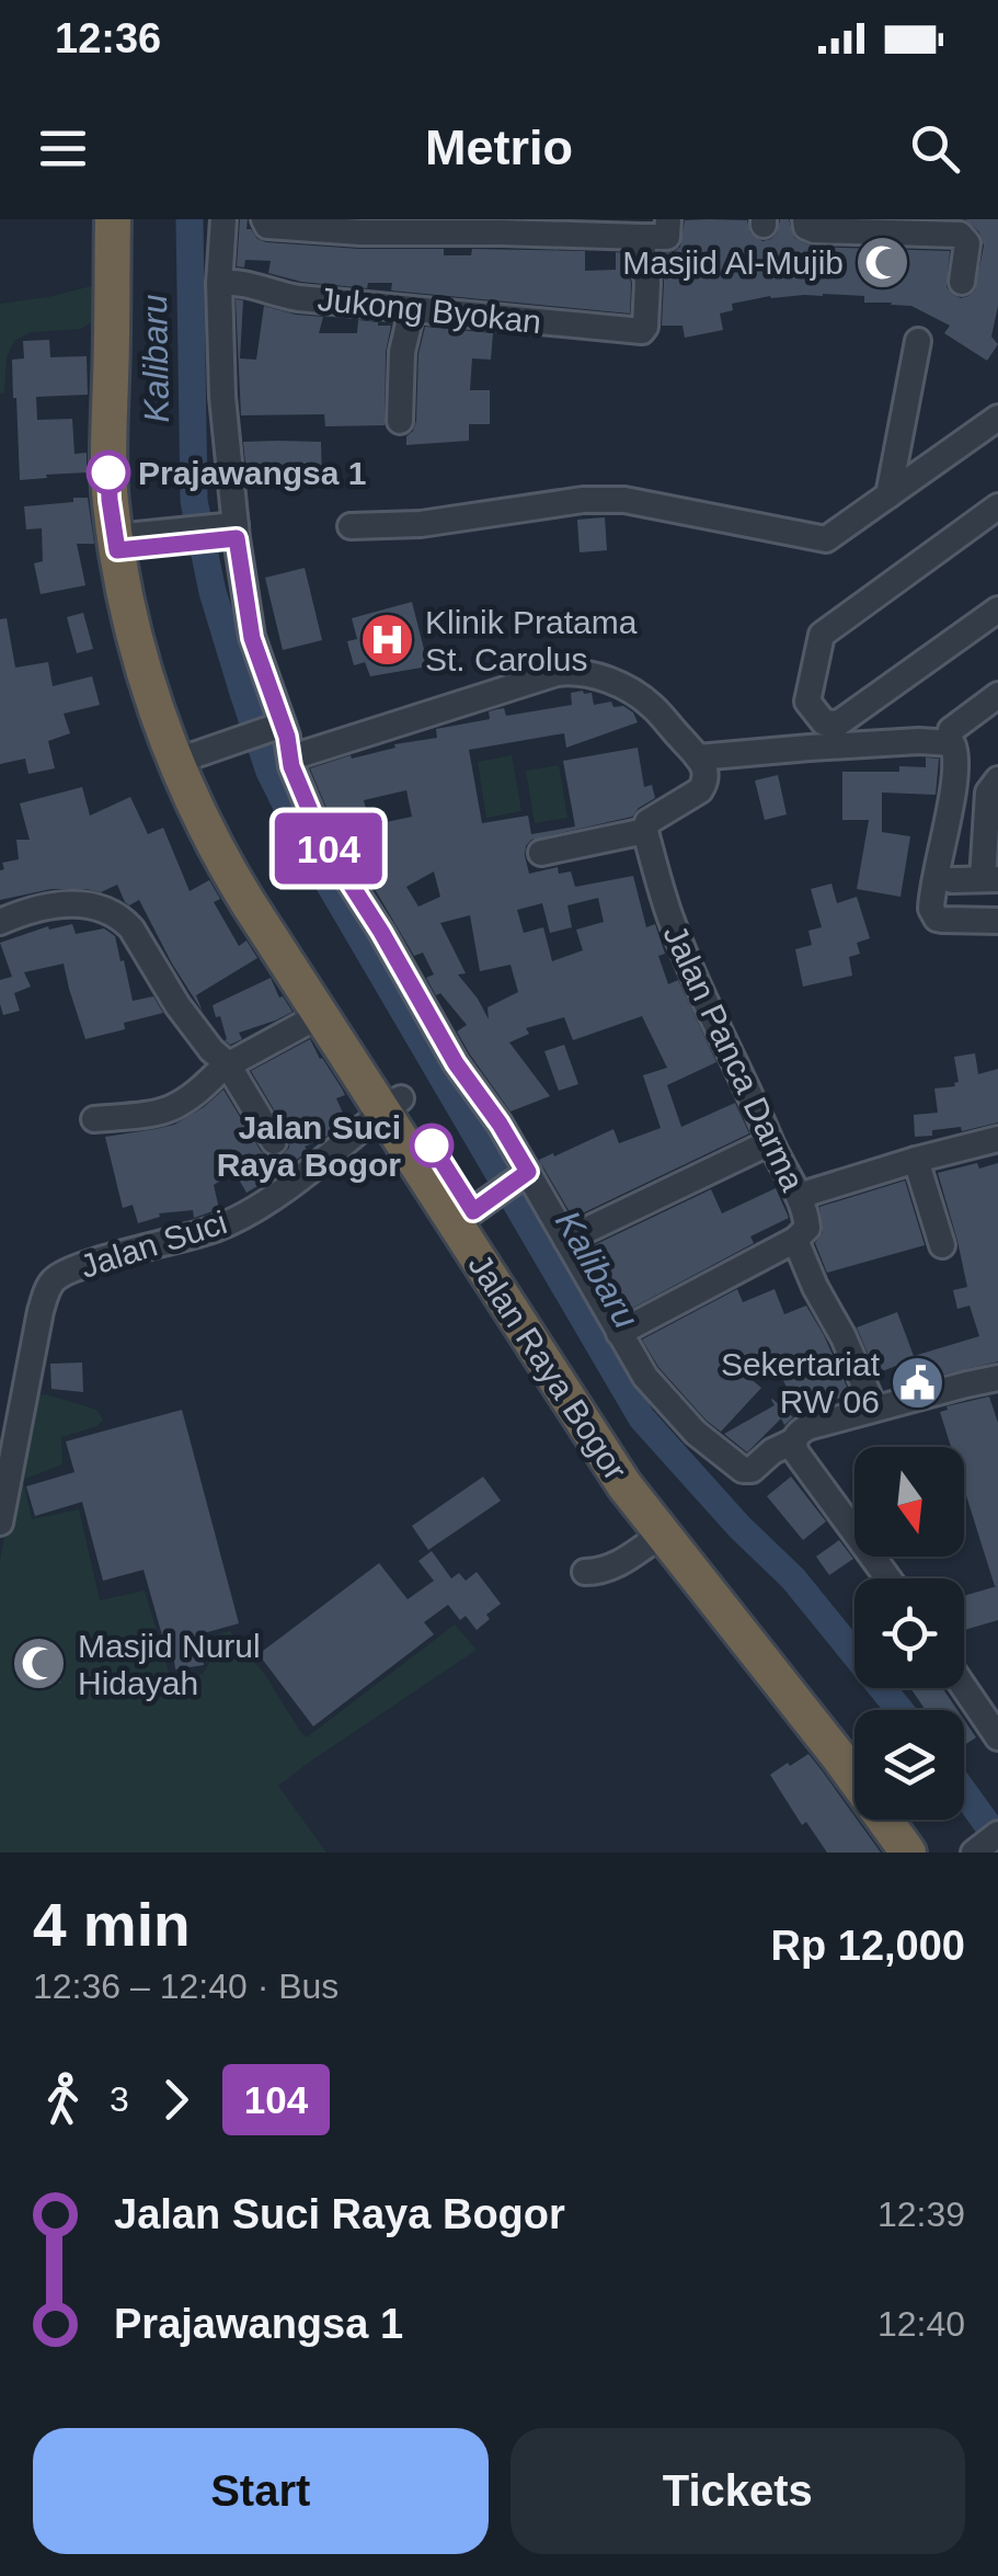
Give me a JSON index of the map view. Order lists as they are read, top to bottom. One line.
{"streets":{"highway":["Jalan Raya Bogor"],"street":["Jukong Byokan","Jalan Panca Darma","Jalan Suci"]},"crossings":[["Jalan Suci","Jalan Raya Bogor"]],"water":["Kalibaru"],"places":{"mosque":["Masjid Al-Mujib","Masjid Nurul Hidayah"],"other":["Prajawangsa 1","Jalan Suci Raya Bogor"],"hospital":["Klinik Pratama St. Carolus"],"public building":["Sekertariat RW 06"]},"lines":["bus line 104"],"north":"bottom","page":{"status":"12:36","header":"Metrio","on_map":"104","heading":["4 min","12:36 – 12:40 · Bus","Rp 12,000"],"legs":["3","104"],"list":[{"name":"Jalan Suci Raya Bogor","value":"12:39"},{"name":"Prajawangsa 1","value":"12:40"}],"buttons":["Start","Tickets"]}}
